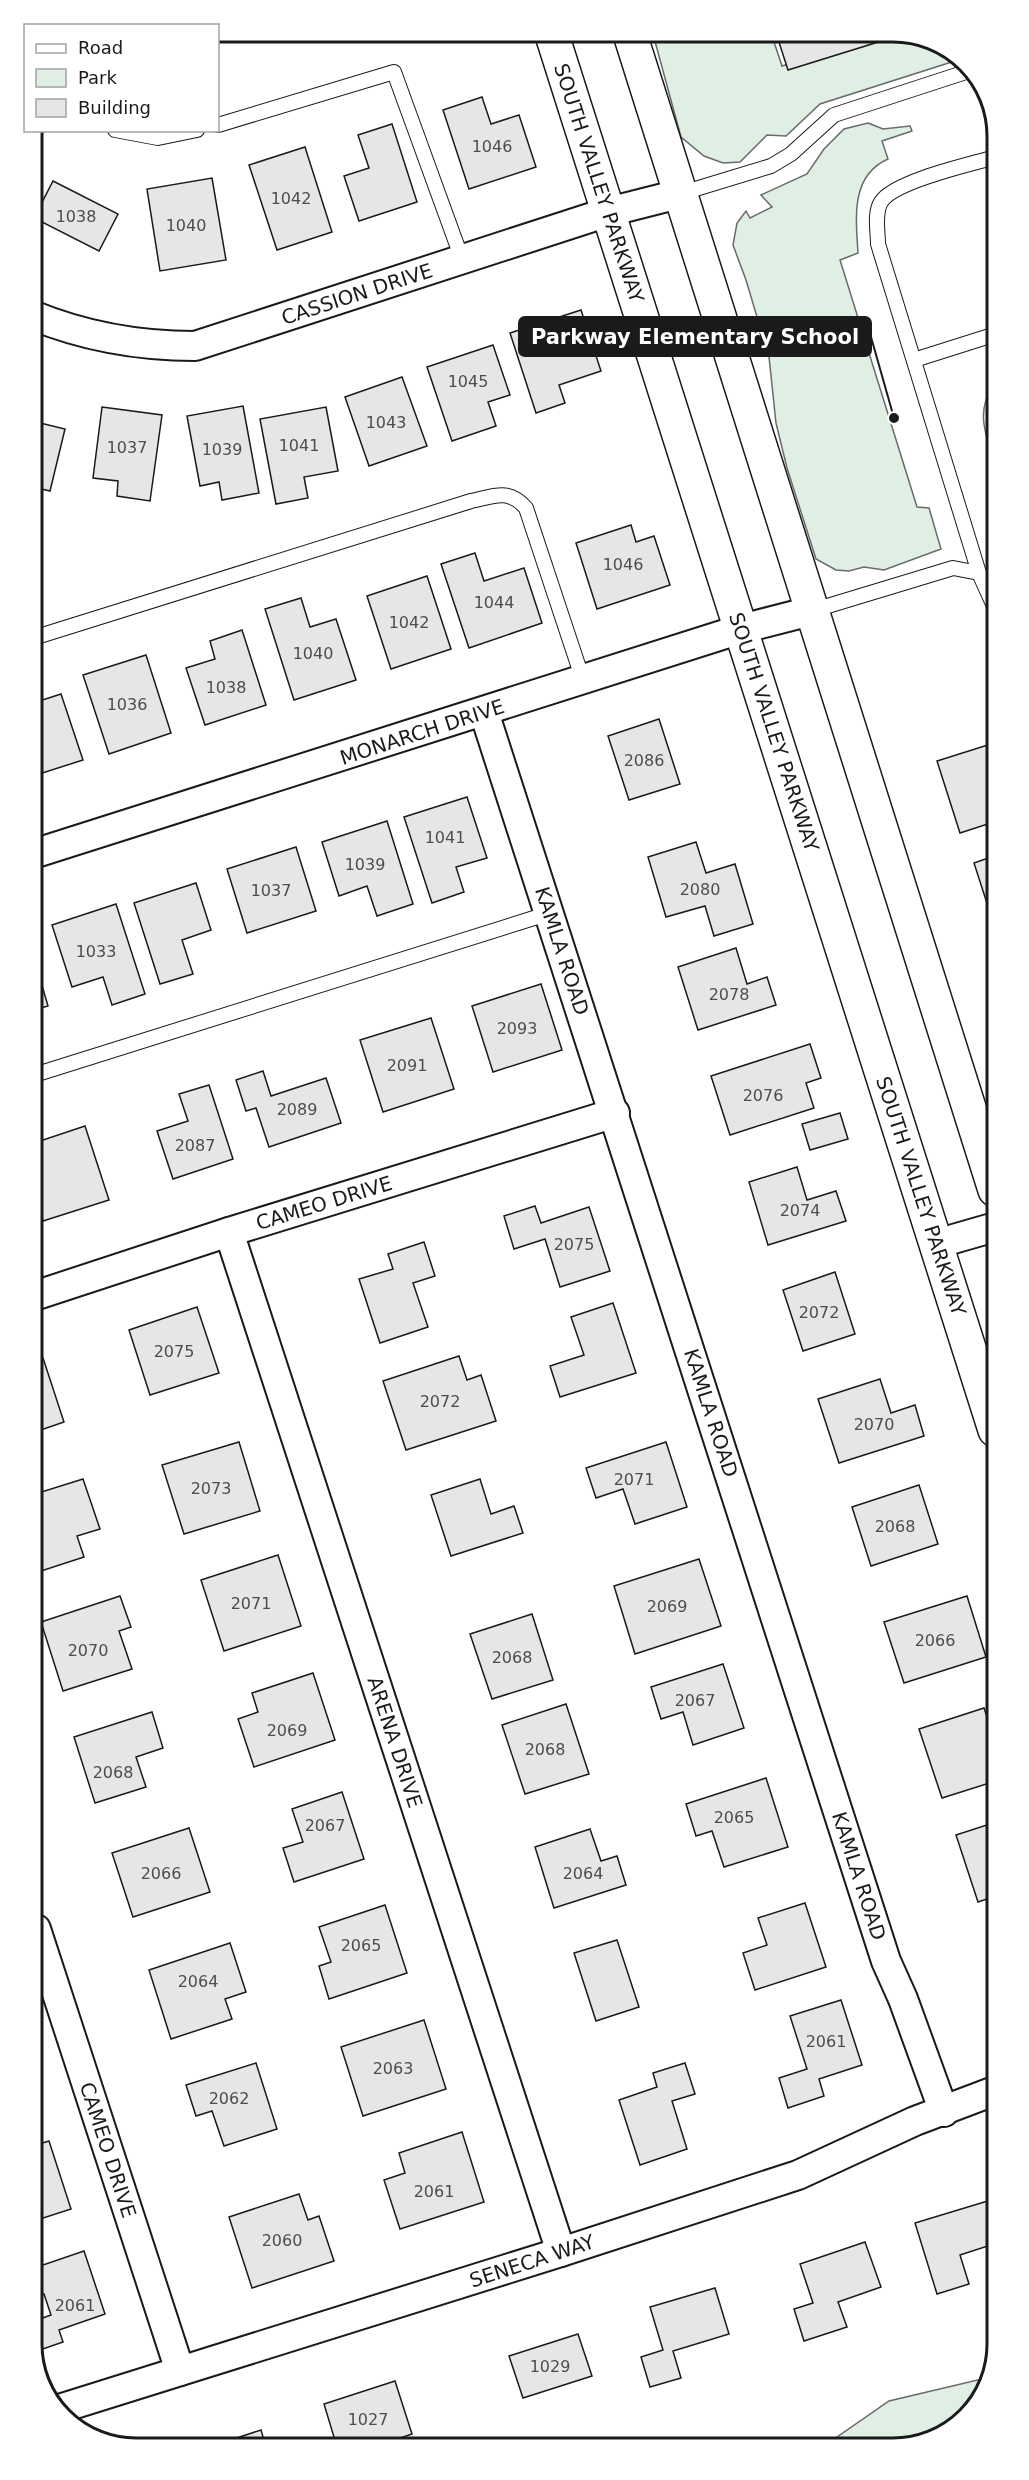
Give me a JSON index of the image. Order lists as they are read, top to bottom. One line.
{"streets":{"main road":["SOUTH VALLEY PARKWAY"],"street":["CASSION DRIVE","MONARCH DRIVE","KAMLA ROAD","CAMEO DRIVE","ARENA DRIVE","SENECA WAY"]},"crossings":[["SOUTH VALLEY PARKWAY","CASSION DRIVE"],["SOUTH VALLEY PARKWAY","MONARCH DRIVE"],["MONARCH DRIVE","KAMLA ROAD"],["KAMLA ROAD","CAMEO DRIVE"],["KAMLA ROAD","SENECA WAY"],["CAMEO DRIVE","ARENA DRIVE"],["CAMEO DRIVE","SENECA WAY"],["ARENA DRIVE","SENECA WAY"]],"places":["Parkway Elementary School"],"house_numbers":["1046","1042","1038","1040","1045","1043","1041","1037","1039","1046","1044","1042","1040","1038","1036","2086","1041","1039","2080","1037","1033","2078","2093","2091","2076","2089","2087","2074","2075","2072","2075","2072","2070","2071","2073","2068","2071","2069","2066","2070","2068","2067","2069","2068","2068","2065","2067","2066","2064","2065","2064","2061","2063","2062","2061","2060","2061","1029","1027"],"legend":["Road","Park","Building"]}
